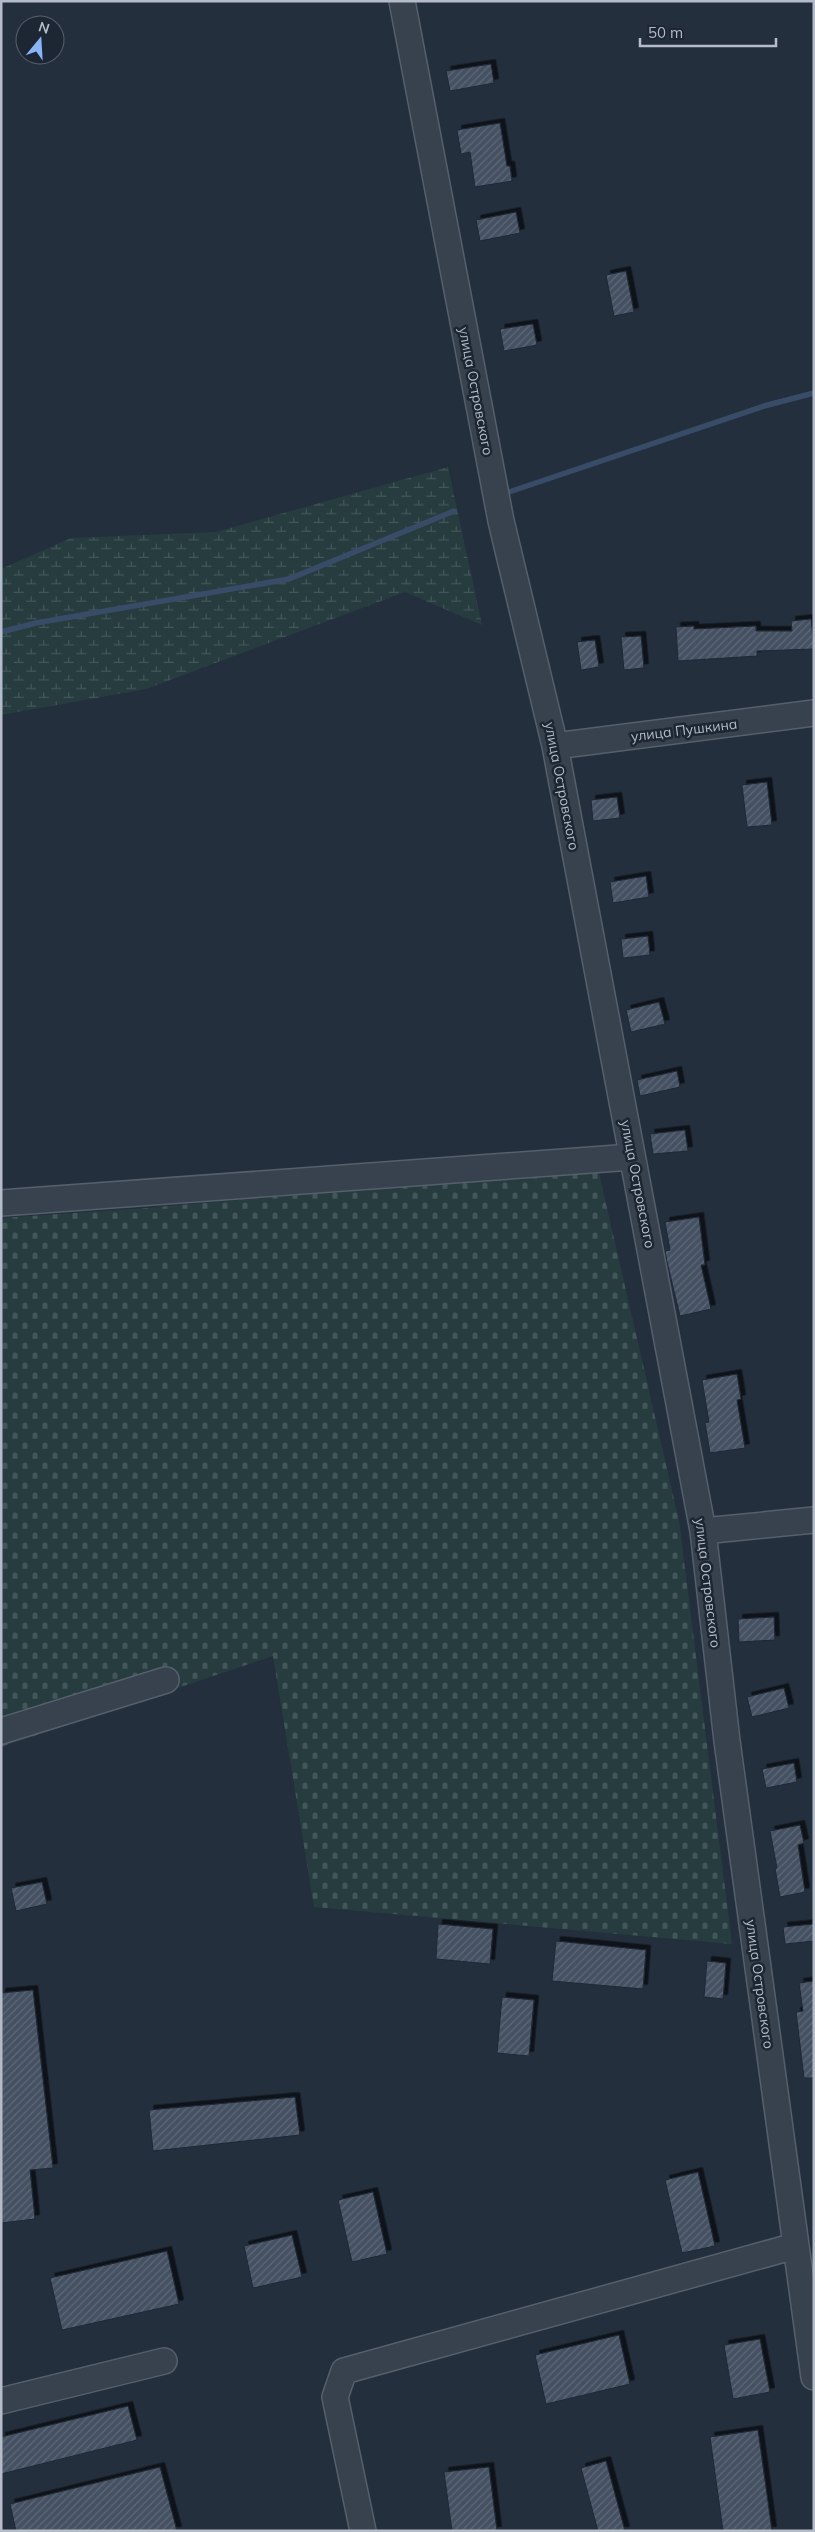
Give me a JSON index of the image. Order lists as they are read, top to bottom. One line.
{"streets":{"street":["улица Островского","улица Пушкина"]},"crossings":[["улица Островского","улица Пушкина"]],"scale_bar":"50 m","north":"top"}
